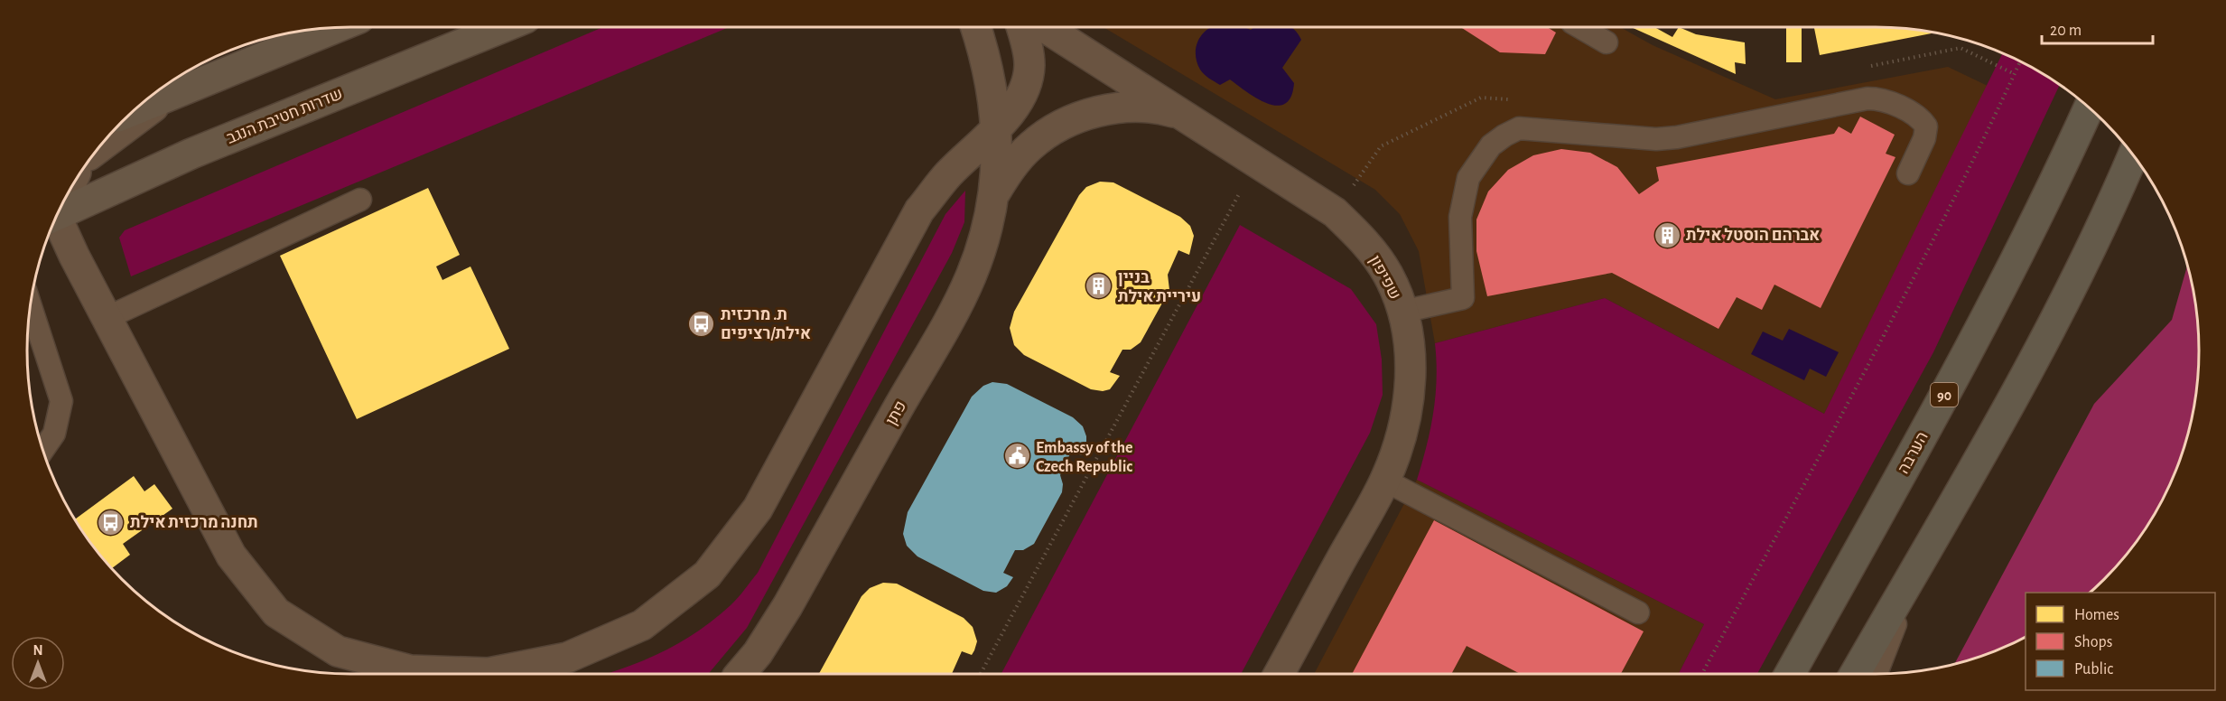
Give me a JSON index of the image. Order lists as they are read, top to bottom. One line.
{"streets":{"highway":["90","הערבה"],"main road":["שדרות חטיבת הנגב"],"street":["שפיפון","פתן"]},"places":{"building":["אברהם הוסטל אילת","בניין עיריית אילת"],"bus stop":["ת. מרכזית אילת/רציפים","תחנה מרכזית אילת"],"public building":["Embassy of the Czech Republic"]},"legend":["Homes","Shops","Public"],"scale_bar":"20 m","north":"top"}
